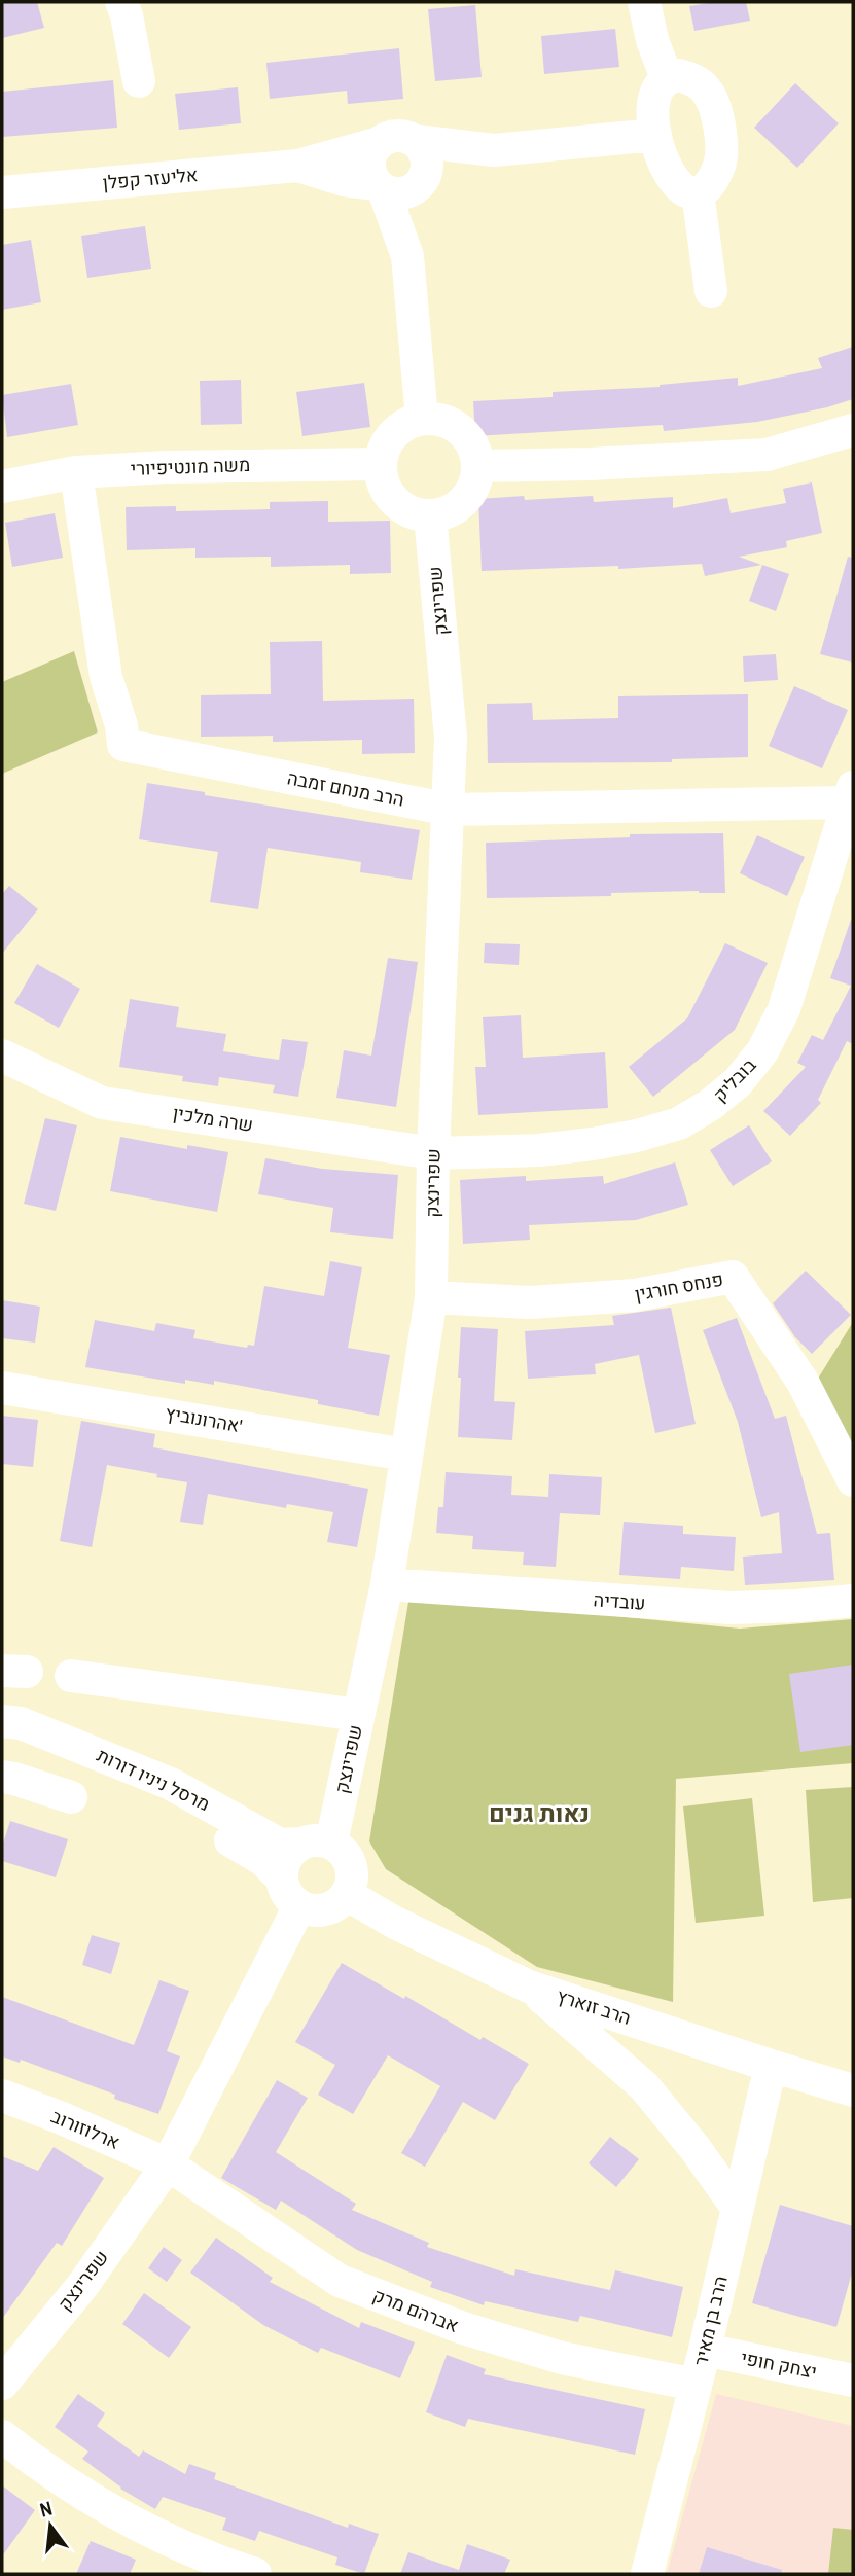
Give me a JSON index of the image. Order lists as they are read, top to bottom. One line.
{"streets":{"street":["אליעזר קפלן","משה מונטיפיורי","שפרינצק","הרב מנחם זמבה","בובליק","שרה מלכין","פנחס חורגין","אהרונוביץ'","עובדיה","מרסל ניניו דורות","הרב זוארץ","ארלוזורוב","אברהם מרק","הרב בן מאיר","יצחק חופי"]},"crossings":[["משה מונטיפיורי","שפרינצק"],["משה מונטיפיורי","הרב מנחם זמבה"],["שפרינצק","הרב מנחם זמבה"],["שפרינצק","בובליק"],["שפרינצק","שרה מלכין"],["שפרינצק","פנחס חורגין"],["שפרינצק","אהרונוביץ'"],["שפרינצק","עובדיה"],["שפרינצק","מרסל ניניו דורות"],["שפרינצק","הרב זוארץ"],["שפרינצק","ארלוזורוב"],["שפרינצק","אברהם מרק"],["הרב מנחם זמבה","בובליק"],["בובליק","שרה מלכין"],["מרסל ניניו דורות","הרב זוארץ"],["הרב זוארץ","הרב בן מאיר"],["ארלוזורוב","אברהם מרק"],["אברהם מרק","הרב בן מאיר"],["הרב בן מאיר","יצחק חופי"]],"districts":["נאות גנים"],"north":"top"}
